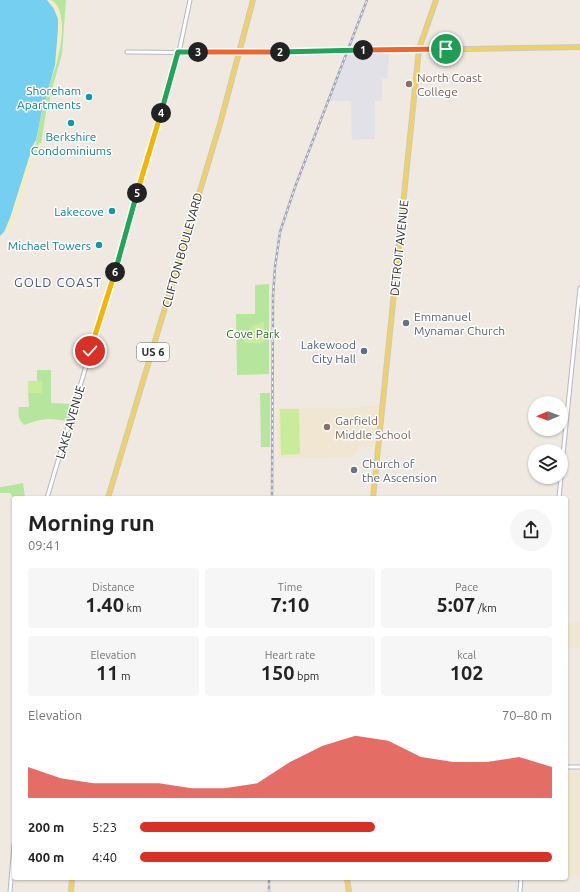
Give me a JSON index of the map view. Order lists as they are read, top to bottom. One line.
{"streets":{"main road":["DETROIT AVENUE","CLIFTON BOULEVARD","US 6"],"street":["LAKE AVENUE"]},"districts":["GOLD COAST"],"parks":["Cove Park"],"places":["North Coast College","Shoreham Apartments","Berkshire Condominiums","Lakecove","Michael Towers","Emmanuel Mynamar Church","Lakewood City Hall","Garfield Middle School","Church of the Ascension"],"north":"left","page":{"pins":["1","2","3","4","5","6"],"heading":["Morning run","09:41"],"stats":[["Distance","1.40 km"],["Time","7:10"],["Pace","5:07 /km"],["Elevation","11 m"],["Heart rate","150 bpm"],["kcal","102"]],"chart":["Elevation","70–80 m"],"list":[{"name":"200 m","note":"5:23"},{"name":"400 m","note":"4:40"}]}}
